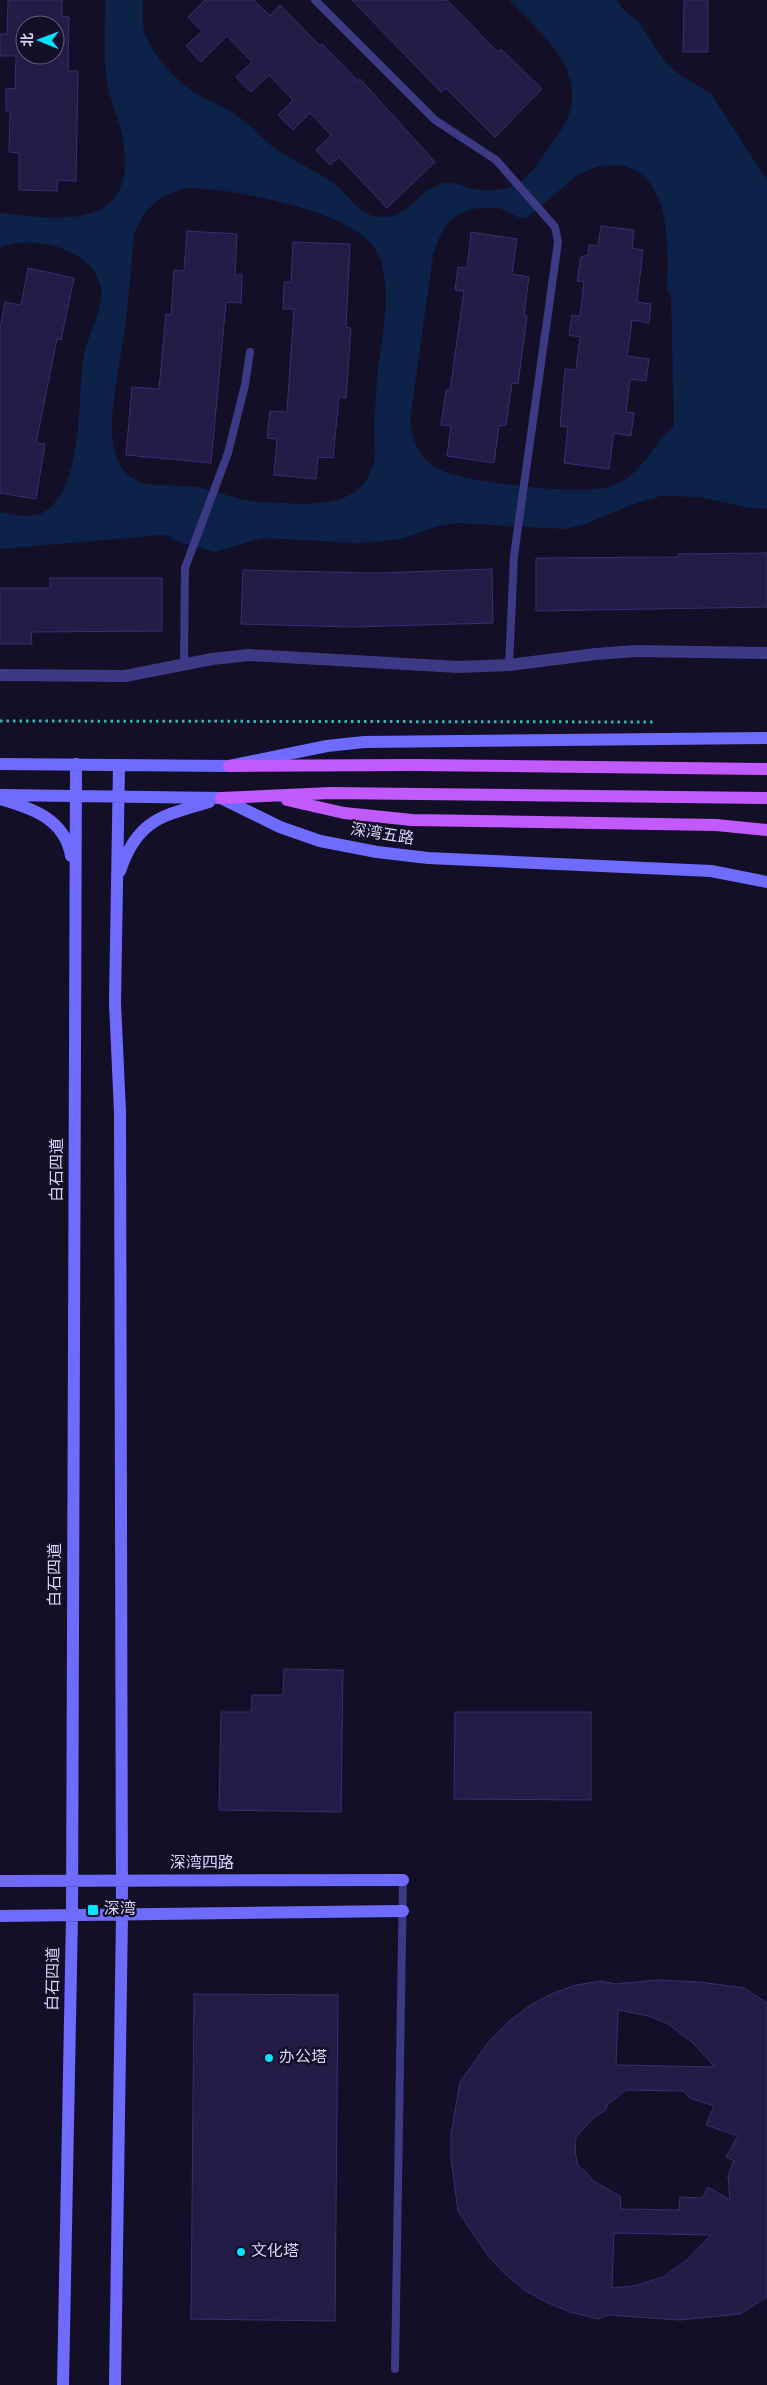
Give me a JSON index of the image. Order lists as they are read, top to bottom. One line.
{"streets":{"street":["深湾五路","白石四道","深湾四路"]},"crossings":[["深湾五路","白石四道"],["白石四道","深湾四路"]],"places":{"transit":["深湾"],"other":["办公塔","文化塔"]},"north":"left"}
